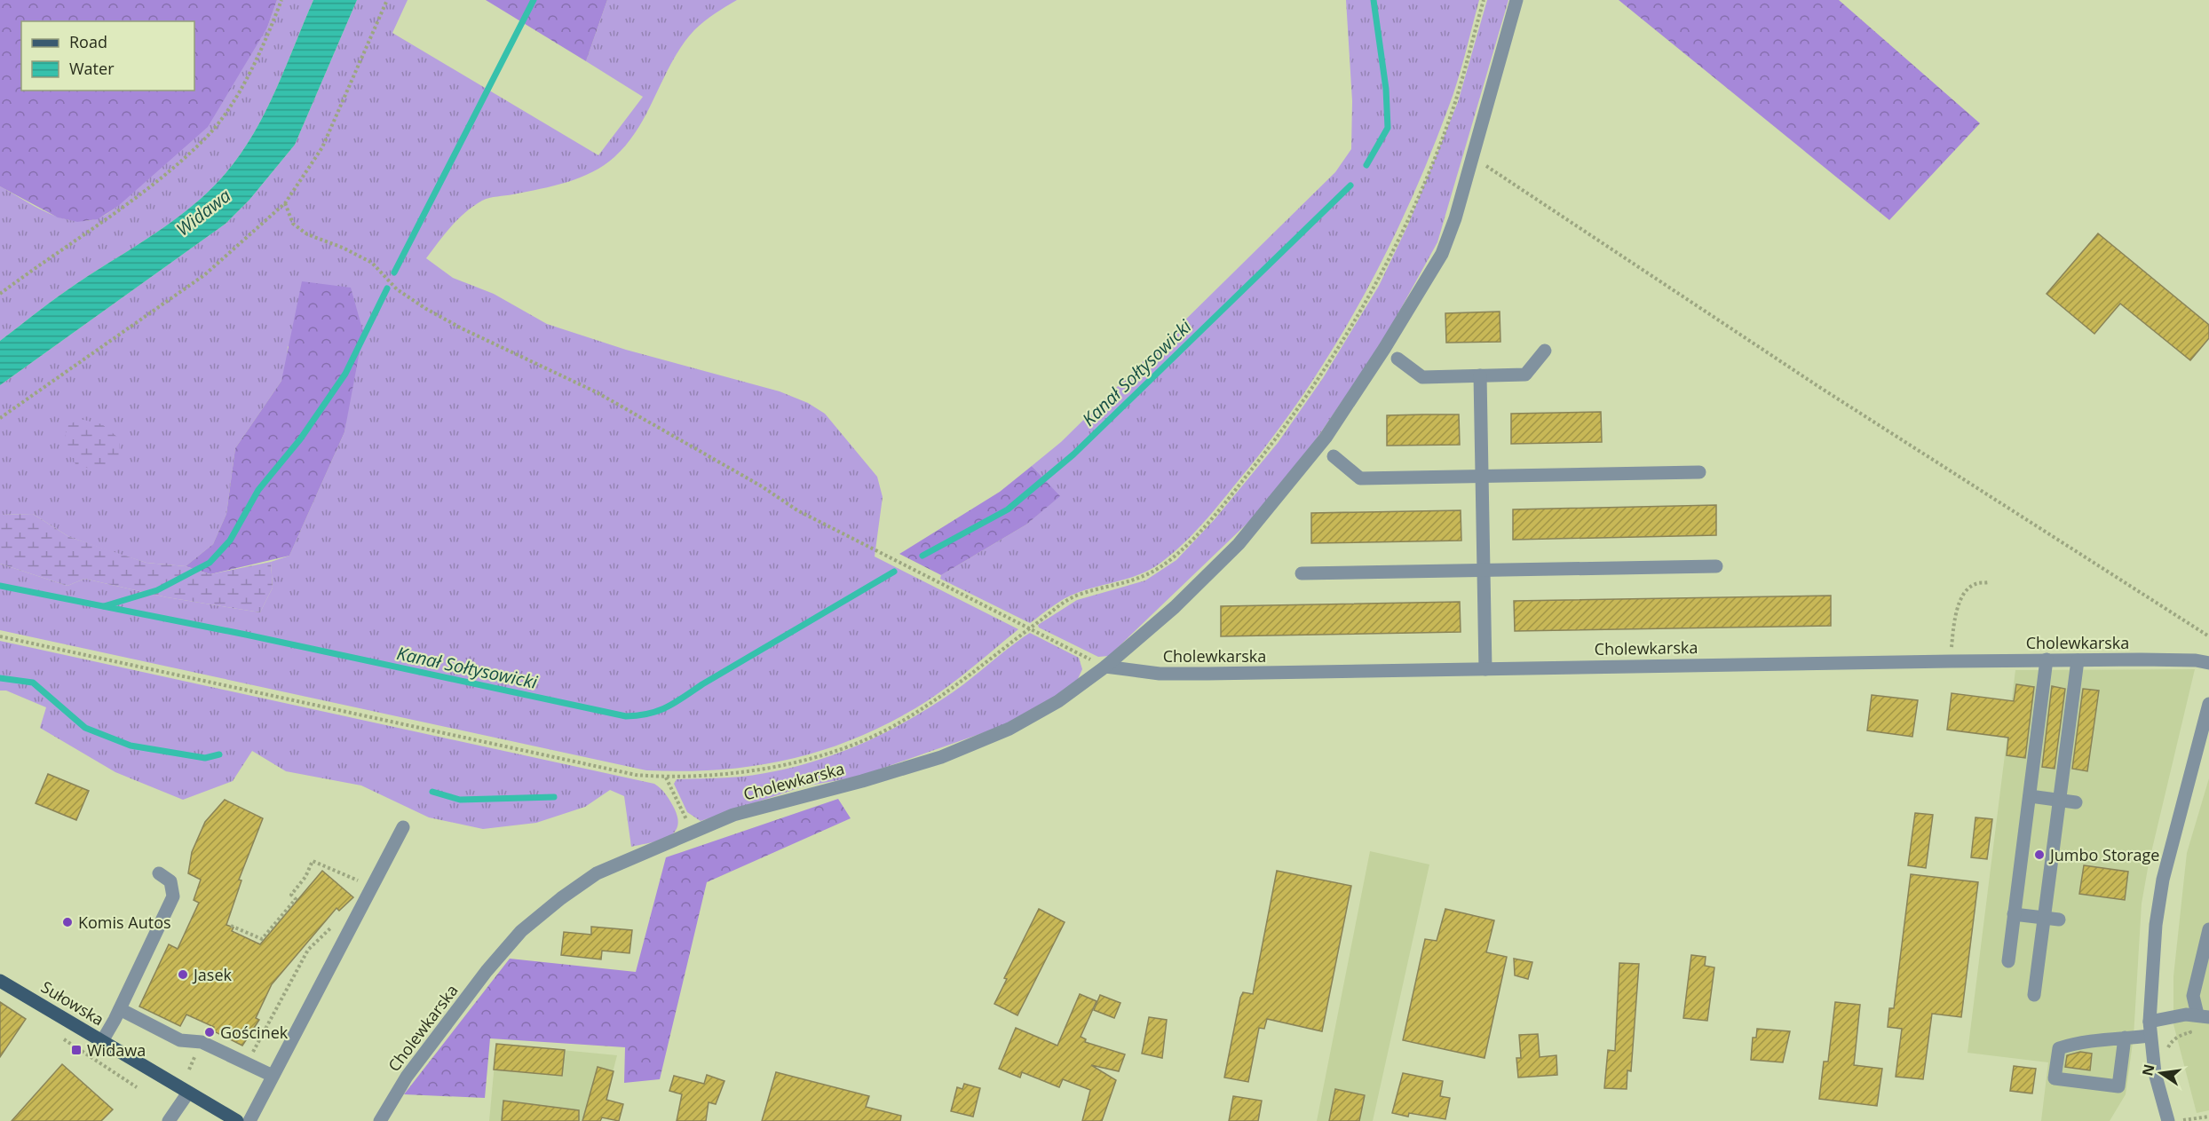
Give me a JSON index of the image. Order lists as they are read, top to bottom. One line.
{"streets":{"main road":["Sułowska"],"street":["Cholewkarska"]},"water":["Widawa","Kanał Sołtysowicki"],"places":{"other":["Jumbo Storage","Komis Autos","Jasek","Gościnek"],"transit":["Widawa"]},"legend":["Road","Water"],"north":"left"}
